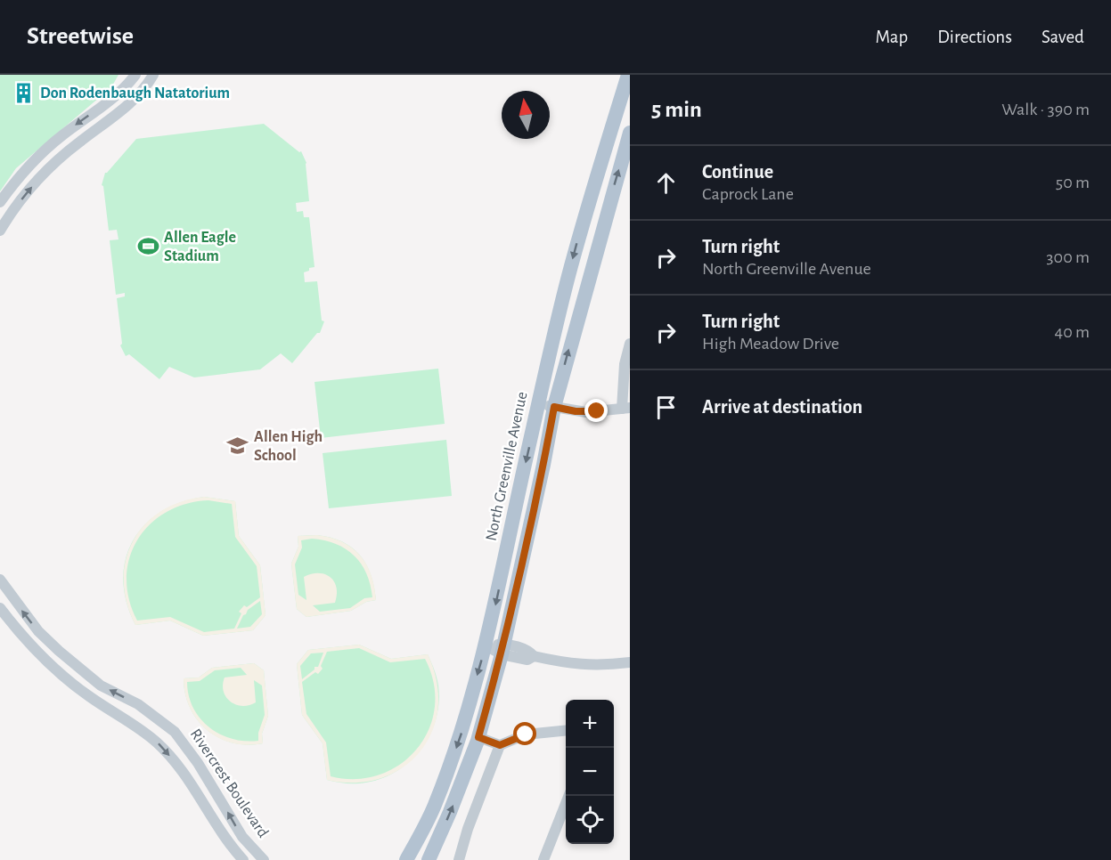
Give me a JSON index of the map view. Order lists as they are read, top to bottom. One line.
{"streets":{"main road":["North Greenville Avenue"],"street":["Rivercrest Boulevard"]},"places":{"building":["Don Rodenbaugh Natatorium"],"sports":["Allen Eagle Stadium"],"school or university":["Allen High School"]},"north":"top","page":{"header":"Streetwise","nav":["Map","Directions","Saved"],"heading":["5 min","Walk · 390 m"],"list":[["Continue","Caprock Lane","50 m"],["Turn right","North Greenville Avenue","300 m"],["Turn right","High Meadow Drive","40 m"],"Arrive at destination"],"map_buttons":["+","−"]}}
